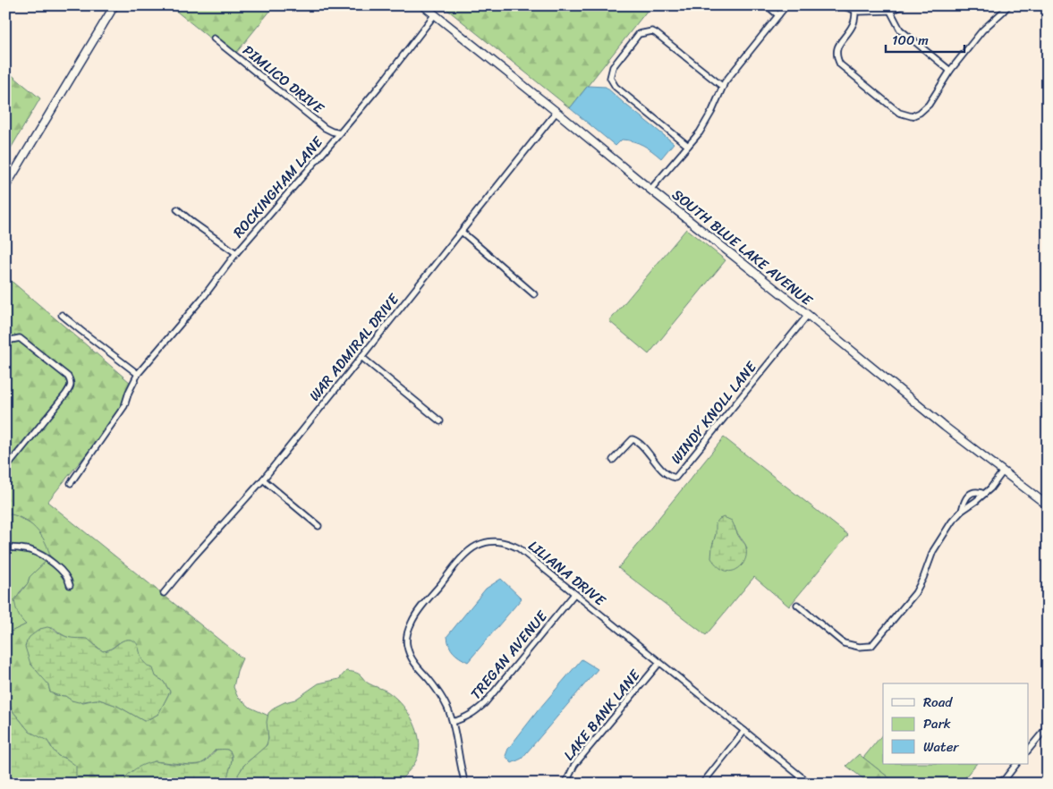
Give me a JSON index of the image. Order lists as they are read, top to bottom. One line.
{"streets":{"main road":["SOUTH BLUE LAKE AVENUE"],"street":["PIMLICO DRIVE","ROCKINGHAM LANE","WAR ADMIRAL DRIVE","WINDY KNOLL LANE","LILIANA DRIVE","TREGAN AVENUE","LAKE BANK LANE"]},"crossings":[["PIMLICO DRIVE","ROCKINGHAM LANE"],["ROCKINGHAM LANE","SOUTH BLUE LAKE AVENUE"],["SOUTH BLUE LAKE AVENUE","WAR ADMIRAL DRIVE"],["SOUTH BLUE LAKE AVENUE","WINDY KNOLL LANE"],["LILIANA DRIVE","TREGAN AVENUE"],["LILIANA DRIVE","LAKE BANK LANE"]],"legend":["Road","Park","Water"],"scale_bar":"100 m"}
